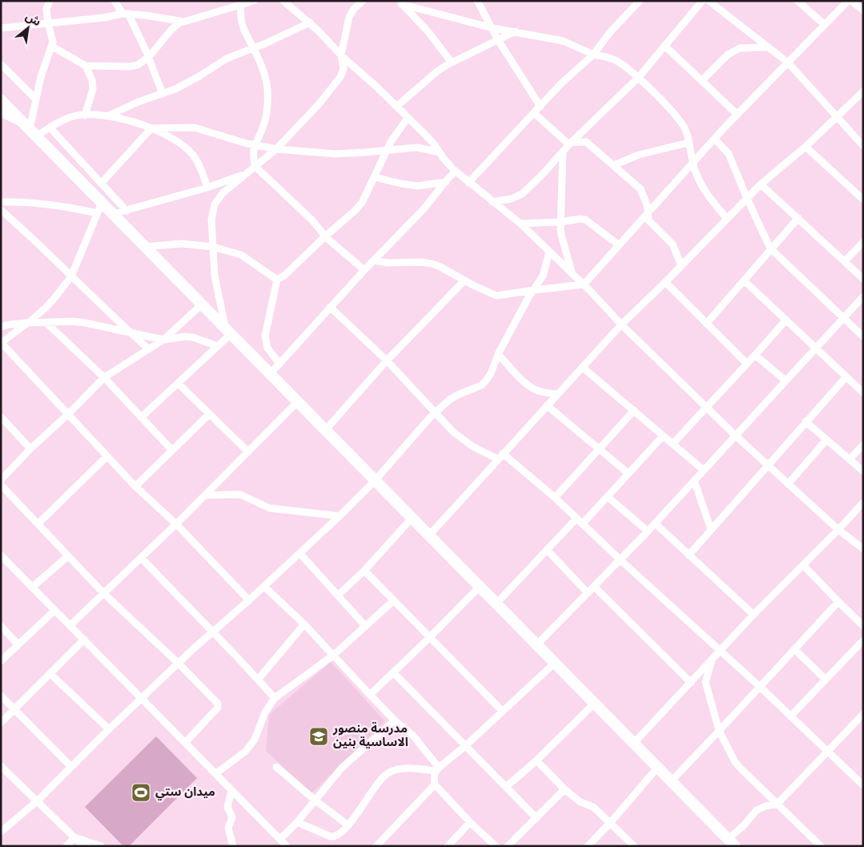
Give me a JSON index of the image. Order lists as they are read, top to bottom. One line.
{"places":{"school or university":["مدرسة منصور الاساسية بنين"],"sports":["ميدان ستي"]},"north":"top right"}
